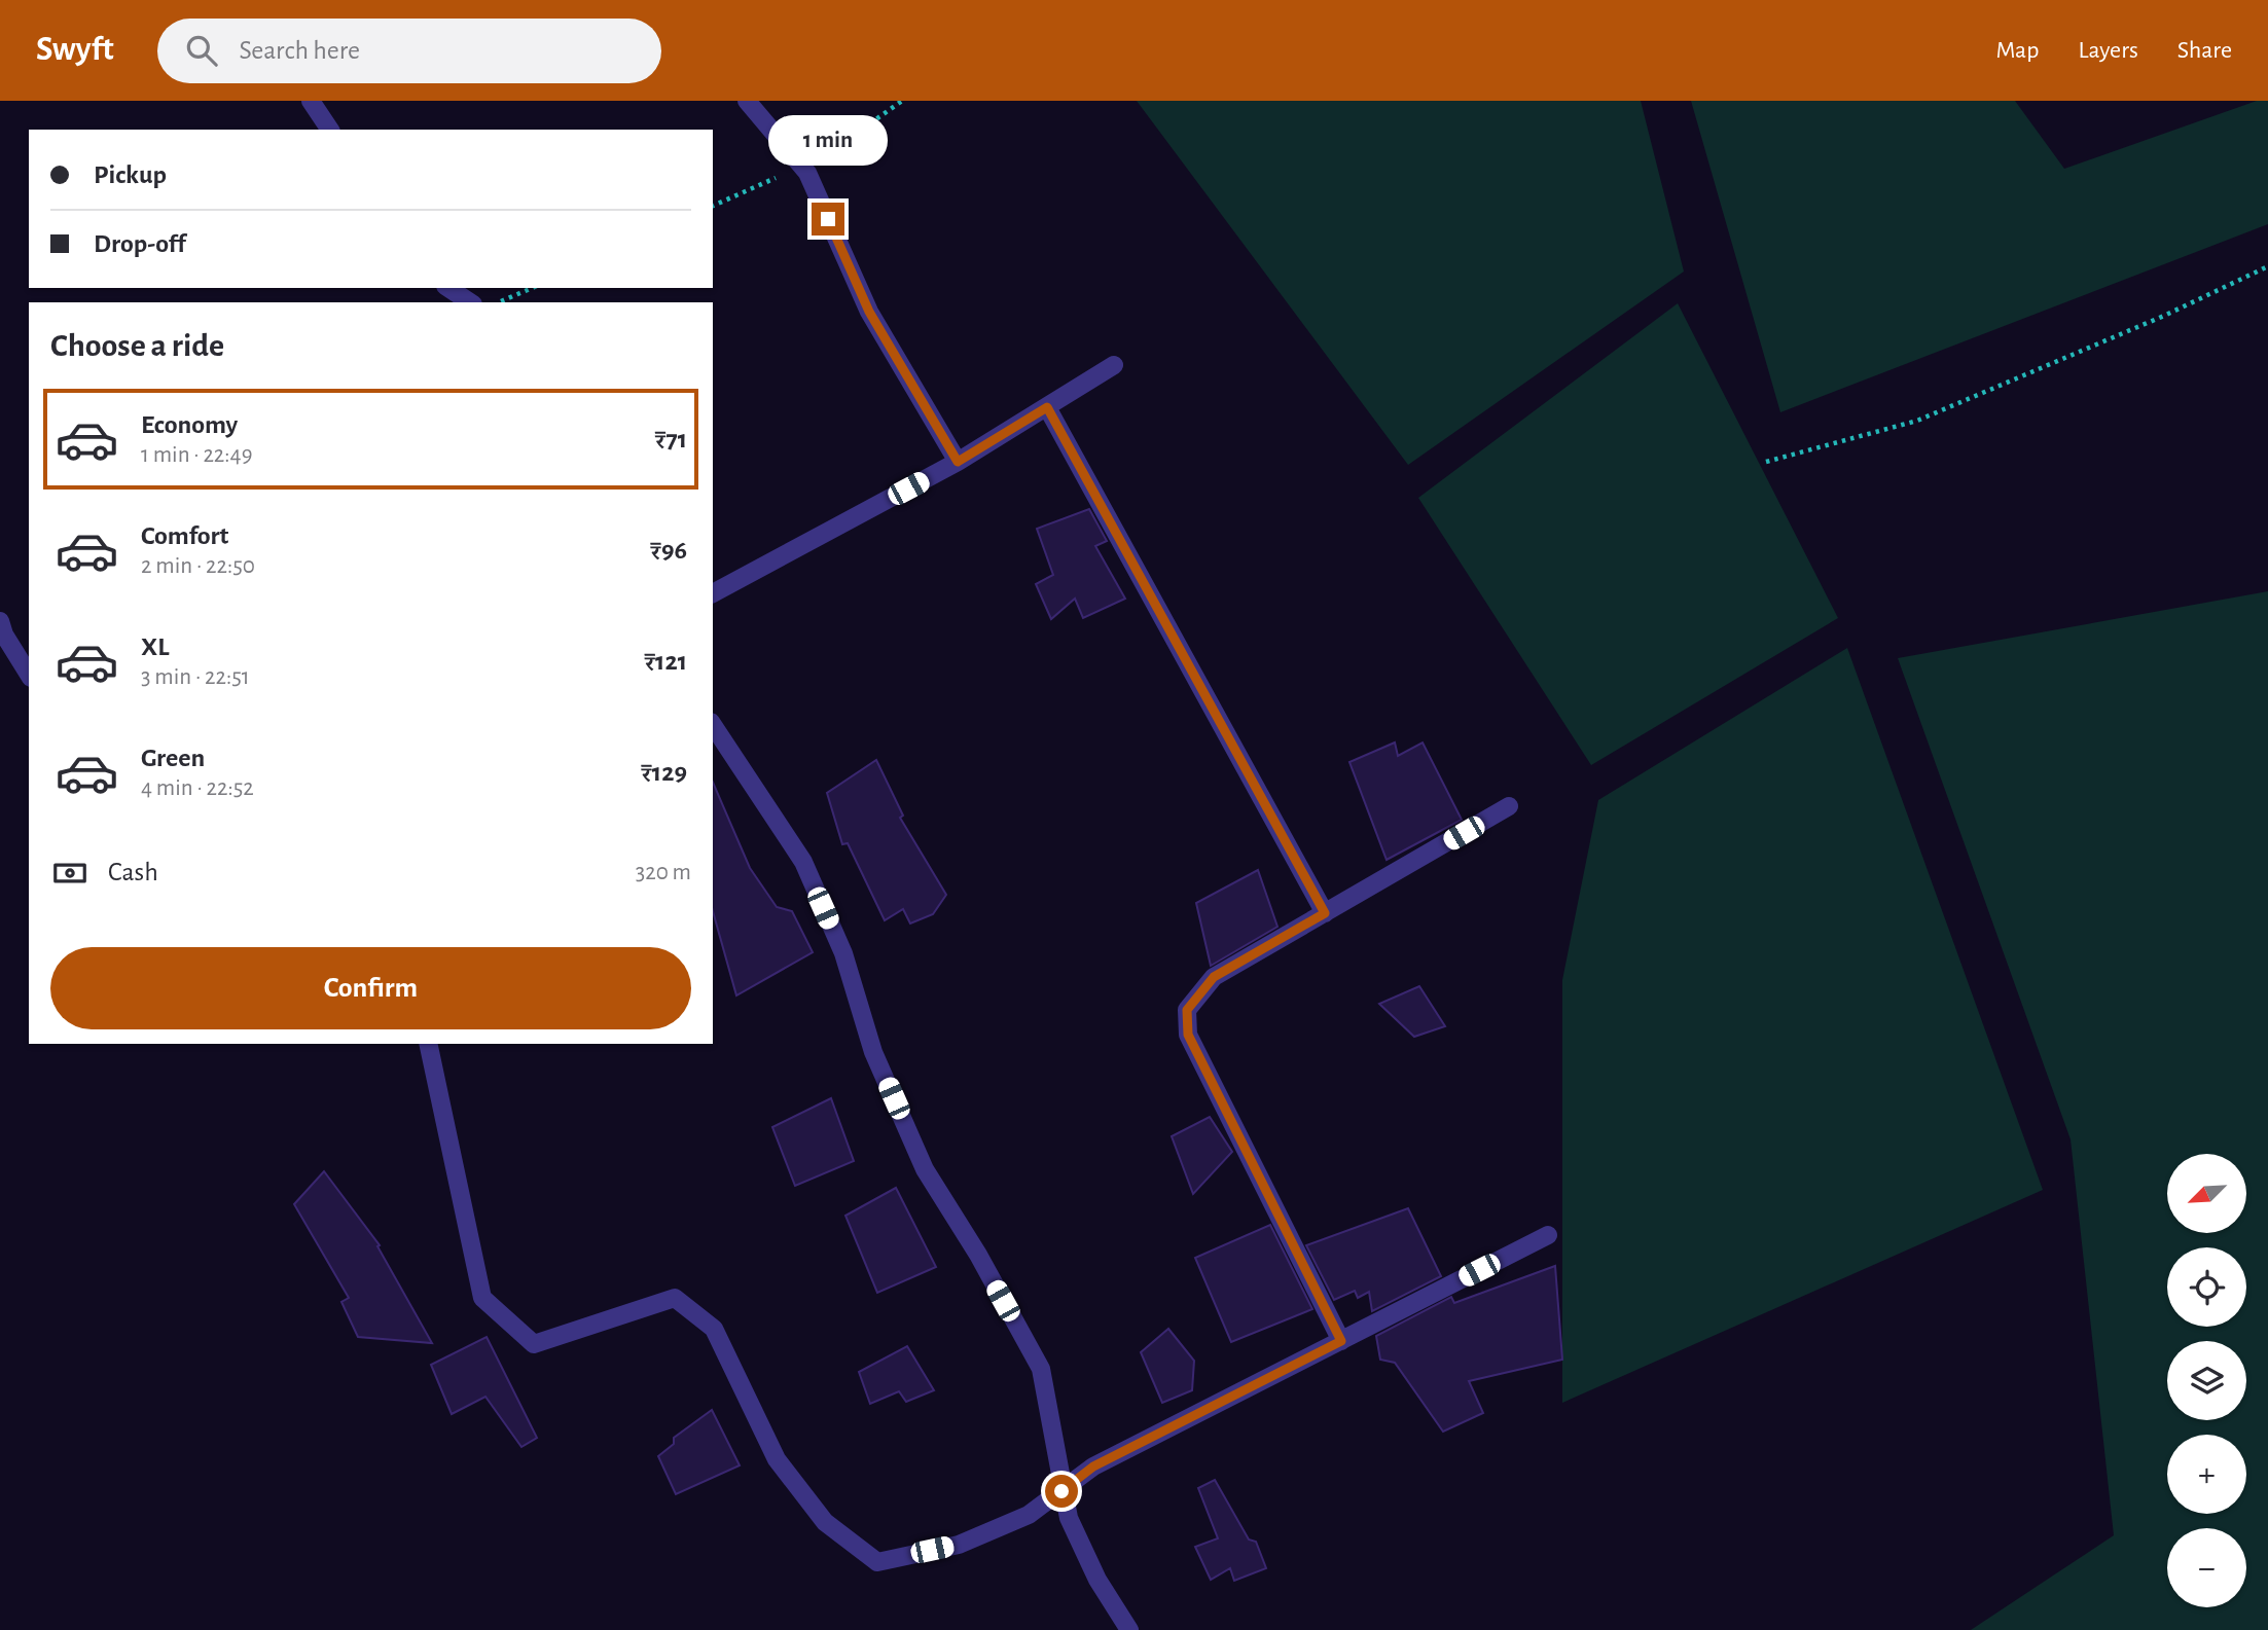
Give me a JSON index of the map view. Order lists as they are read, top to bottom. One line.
{"north":"bottom left","page":{"header":"Swyft","search":"Search here","nav":["Map","Layers","Share"],"bubble":"1 min","banner":["Pickup","Drop-off"],"heading":"Choose a ride","list":[{"name":"Economy","note":"1 min · 22:49","value":"₹71"},{"name":"Comfort","note":"2 min · 22:50","value":"₹96"},{"name":"XL","note":"3 min · 22:51","value":"₹121"},{"name":"Green","note":"4 min · 22:52","value":"₹129"}],"pay":["Cash","320 m"],"buttons":"Confirm","map_buttons":["+","−"]}}
